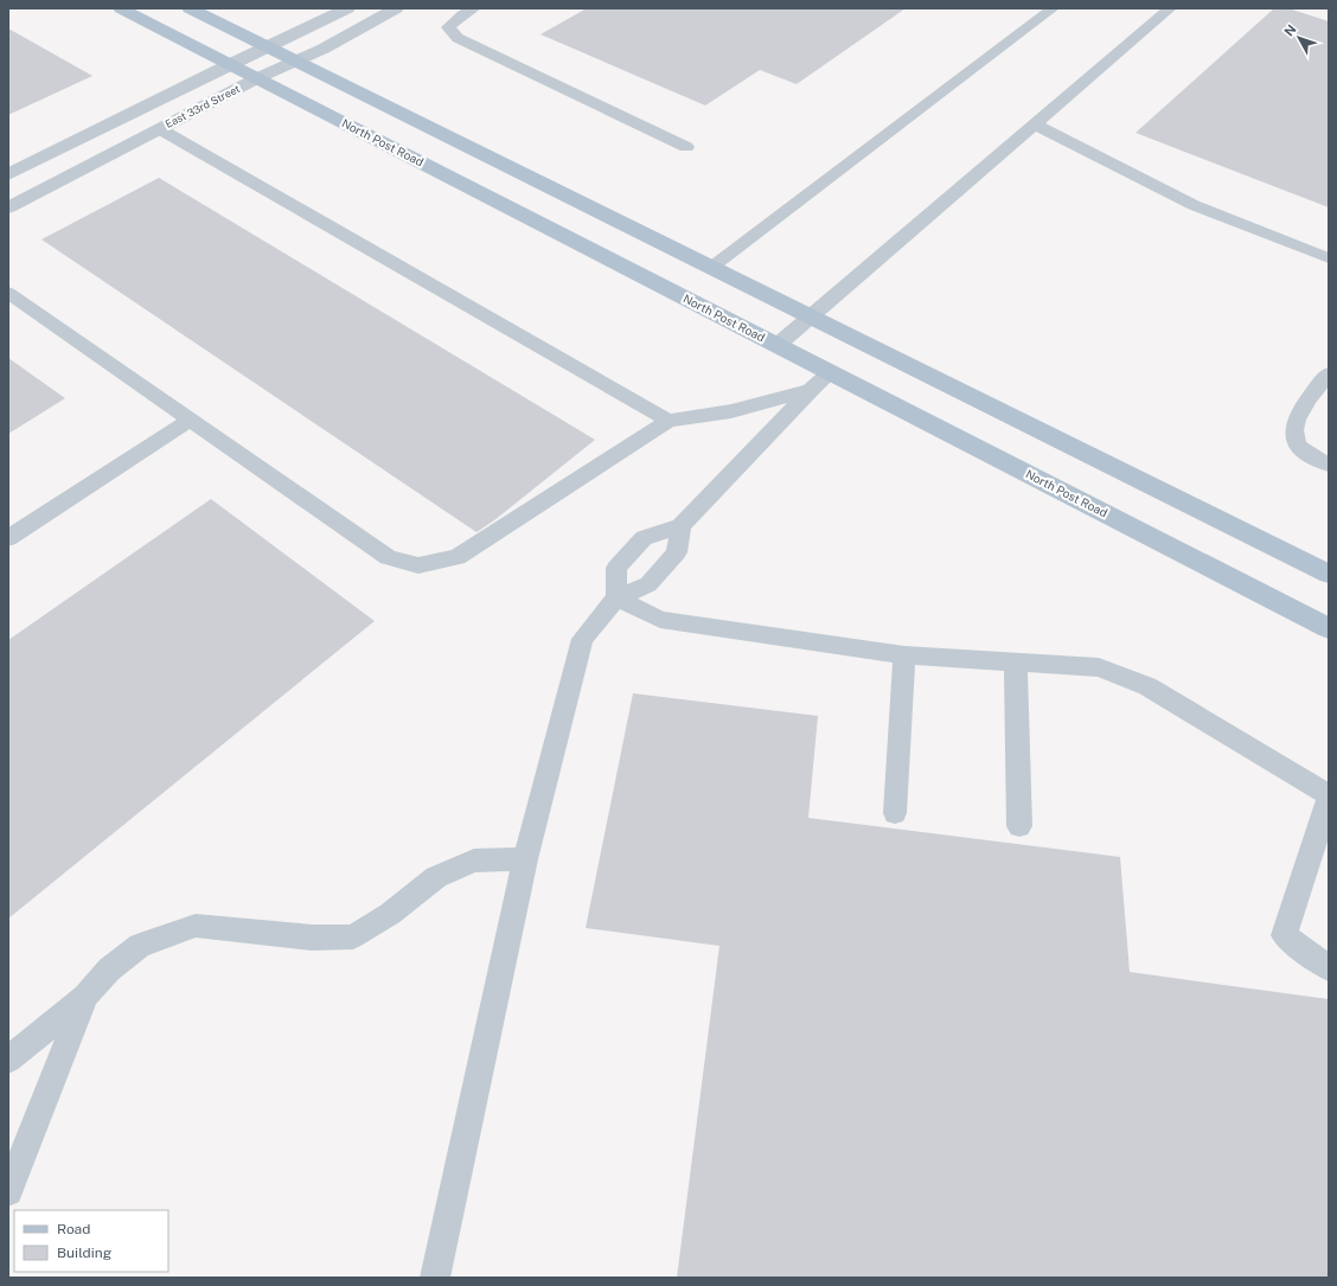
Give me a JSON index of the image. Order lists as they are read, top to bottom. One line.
{"streets":{"main road":["North Post Road"],"street":["East 33rd Street"]},"crossings":[["East 33rd Street","North Post Road"]],"legend":["Road","Building"],"north":"top left"}
